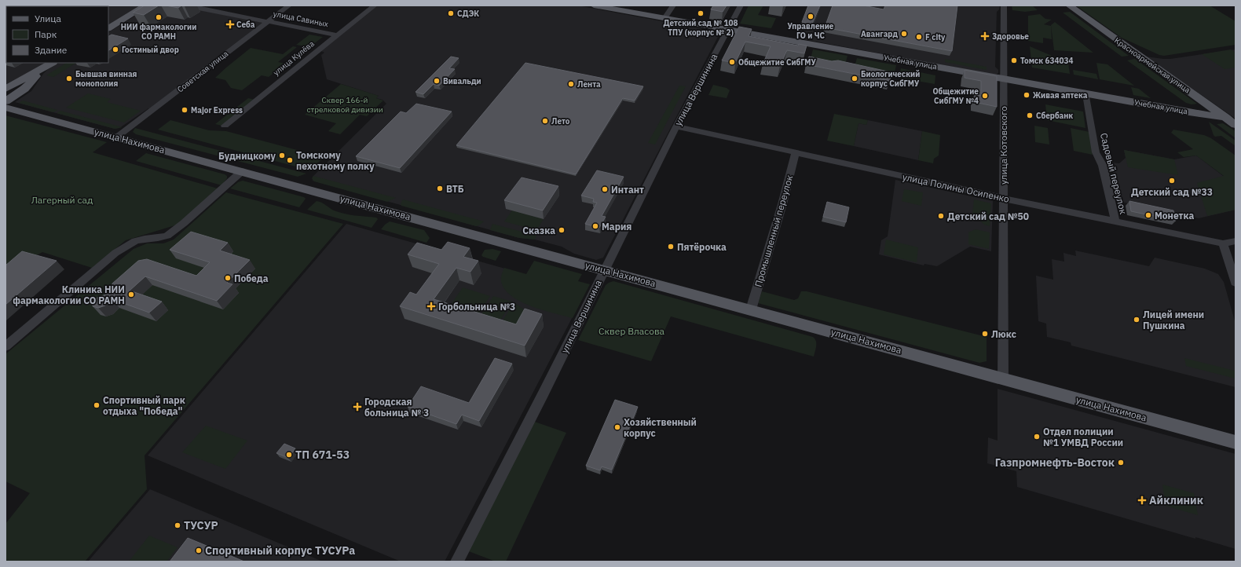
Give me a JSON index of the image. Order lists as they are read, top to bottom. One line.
{"streets":{"main road":["Учебная улица","Красноармейская улица","улица Нахимова"],"street":["улица Савиных","улица Кулёва","Советская улица","улица Вершинина","улица Котовского","Садовый переулок","улица Полины Осипенко","Промышленный переулок"]},"crossings":[["улица Савиных","улица Кулёва"],["улица Савиных","Советская улица"],["Учебная улица","Красноармейская улица"],["Учебная улица","улица Вершинина"],["Учебная улица","улица Котовского"],["Учебная улица","Садовый переулок"],["Советская улица","улица Нахимова"],["улица Вершинина","улица Нахимова"],["улица Вершинина","улица Полины Осипенко"],["улица Нахимова","улица Котовского"],["улица Нахимова","Промышленный переулок"],["улица Котовского","улица Полины Осипенко"],["Садовый переулок","улица Полины Осипенко"],["улица Полины Осипенко","Промышленный переулок"]],"parks":["Сквер 166-й стрелковой дивизии","Лагерный сад","Сквер Власова"],"places":{"other":["СДЭК","Детский сад № 108 ТПУ (корпус № 2)","Управление ГО и ЧС","НИИ фармакологии СО РАМН","Авангард","F city","Гостиный двор","Томск 634034","Общежитие СибГМУ","Бывшая винная монополия","Биологический корпус СибГМУ","Вивальди","Лента","Живая аптека","Общежитие СибГМУ №4","Major Express","Сбербанк","Лето","Будницкому","Томскому пехотному полку","Детский сад №33","ВТБ","Интант","Монетка","Детский сад №50","Мария","Сказка","Пятёрочка","Победа","Клиника НИИ фармакологии СО РАМН","Лицей имени Пушкина","Люкс","Спортивный парк отдыха \"Победа\"","Хозяйственный корпус","Отдел полиции №1 УМВД России","ТП 671-53","Газпромнефть-Восток","ТУСУР","Спортивный корпус ТУСУРа"],"health":["Себа","Здоровье","Горбольница №3","Городская больница № 3","Айклиник"]},"legend":["Улица","Парк","Здание"]}
